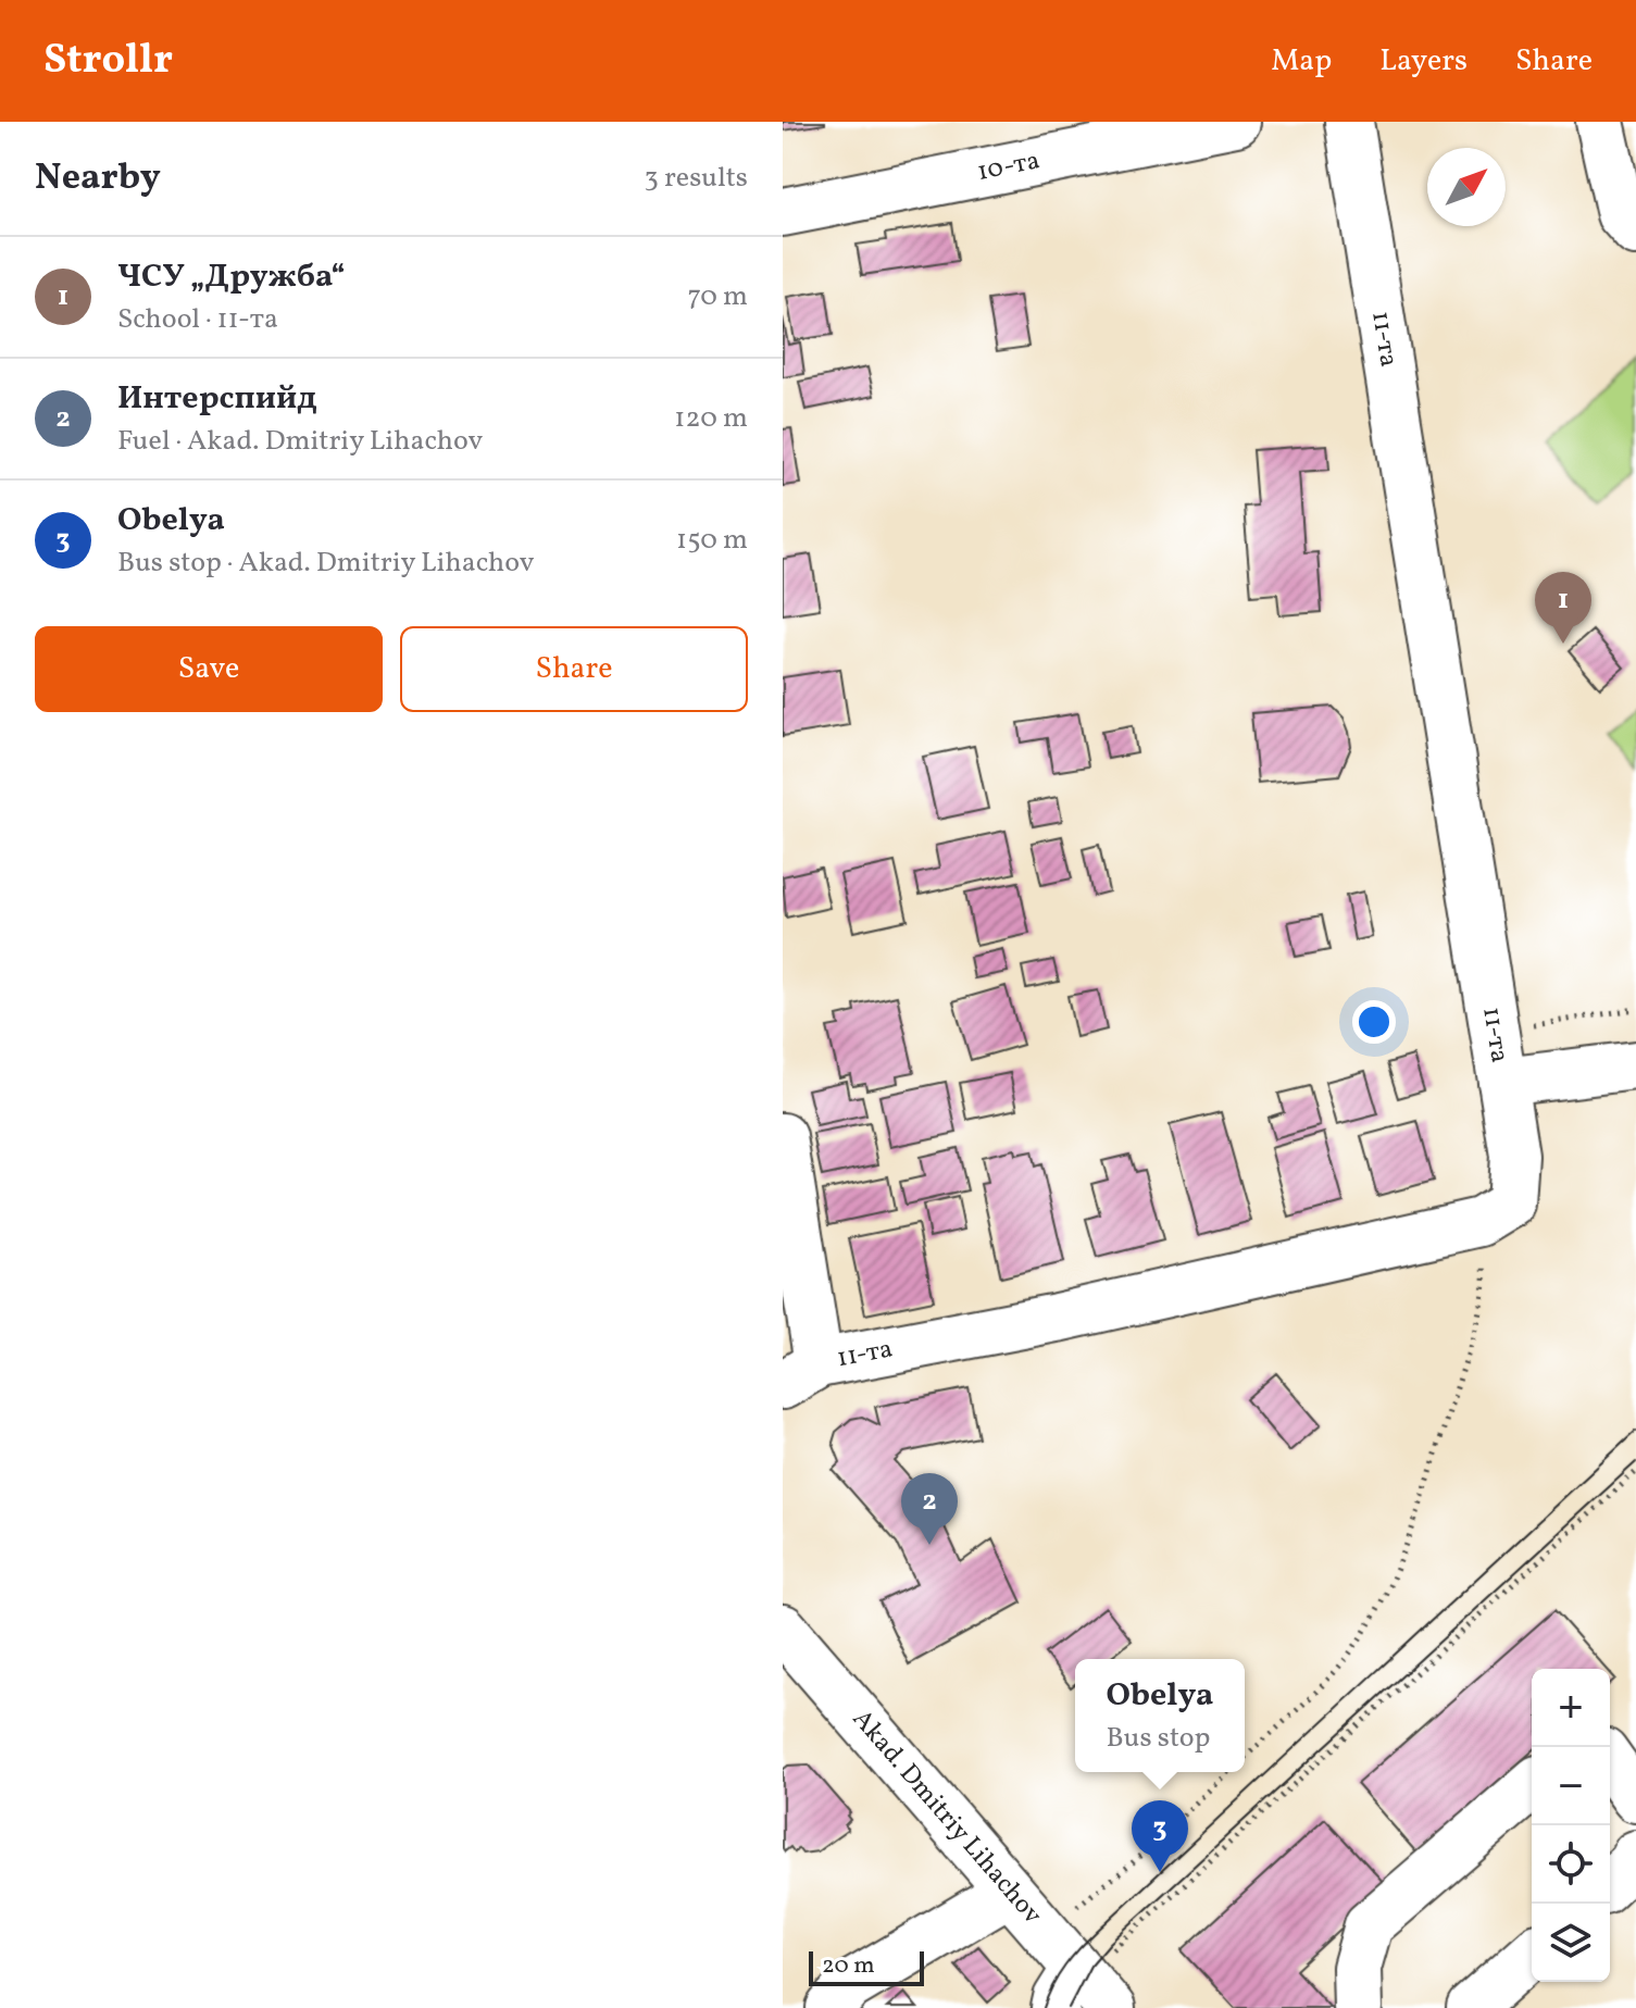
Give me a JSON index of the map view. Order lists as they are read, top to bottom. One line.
{"streets":{"street":["10-та","11-та","Akad. Dmitriy Lihachov"]},"scale_bar":"20 m","north":"top right","page":{"header":"Strollr","nav":["Map","Layers","Share"],"heading":["Nearby","3 results"],"list":[{"mark":"1","name":"ЧСУ „Дружба“","note":"School · 11-та","value":"70 m"},{"mark":"2","name":"Интерспийд","note":"Fuel · Akad. Dmitriy Lihachov","value":"120 m"},{"mark":"3","name":"Obelya","note":"Bus stop · Akad. Dmitriy Lihachov","value":"150 m"}],"pins":["1","2","3"],"buttons":["Save","Share"],"popup":["Obelya","Bus stop"],"map_buttons":["+","−"],"scale":"20 m"}}
